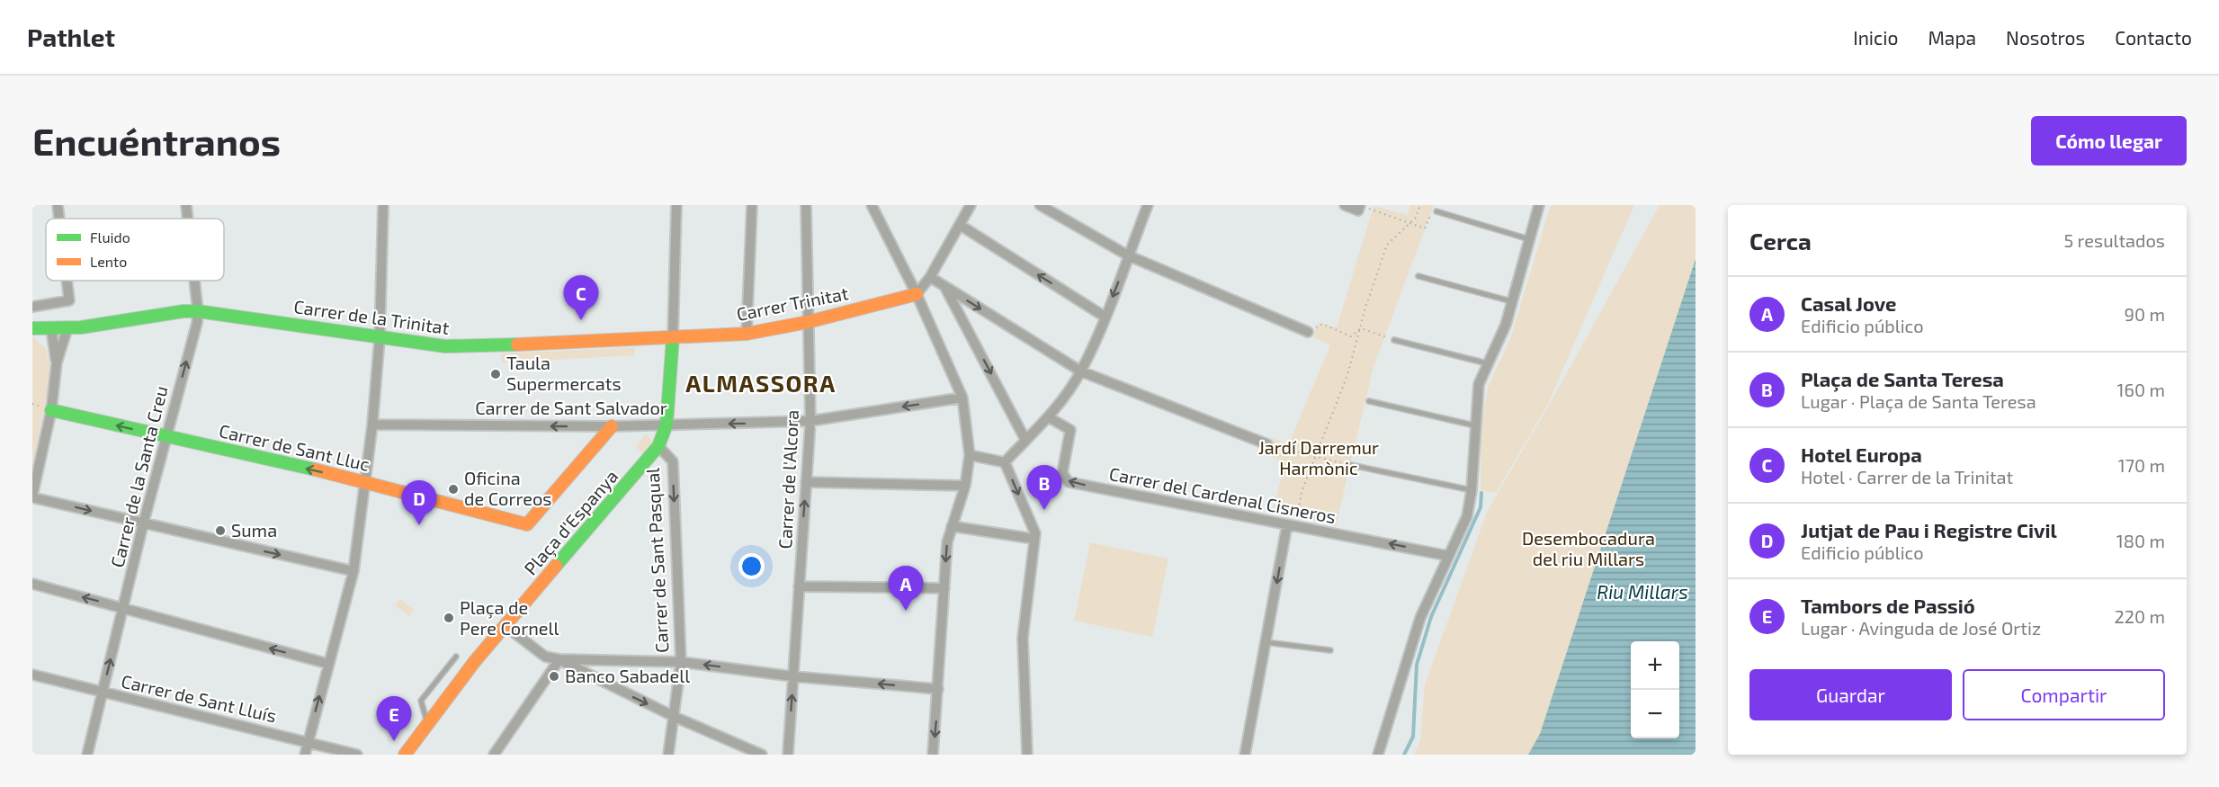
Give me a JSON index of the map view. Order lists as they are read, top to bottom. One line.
{"streets":{"street":["Carrer Trinitat","Carrer de la Trinitat","Carrer de Sant Salvador","Carrer de Sant Lluc","Carrer de la Santa Creu","Carrer de l'Alcora","Carrer del Cardenal Cisneros","Plaça d'Espanya","Carrer de Sant Pasqual","Carrer de Sant Lluís"]},"crossings":[["Carrer Trinitat","Carrer de la Trinitat"],["Carrer Trinitat","Carrer de l'Alcora"],["Carrer Trinitat","Carrer de Sant Pasqual"],["Carrer de la Trinitat","Carrer de la Santa Creu"],["Carrer de la Trinitat","Carrer de Sant Pasqual"],["Carrer de Sant Salvador","Carrer de l'Alcora"],["Carrer de Sant Salvador","Plaça d'Espanya"],["Carrer de Sant Salvador","Carrer de Sant Pasqual"],["Carrer de Sant Lluc","Carrer de la Santa Creu"],["Carrer de Sant Lluc","Plaça d'Espanya"],["Carrer de la Santa Creu","Carrer de Sant Lluís"],["Plaça d'Espanya","Carrer de Sant Pasqual"]],"one_way":["Carrer de Sant Salvador","Carrer de la Santa Creu","Carrer de Sant Pasqual"],"districts":["ALMASSORA"],"water":["Riu Millars"],"parks":["Jardí Darremur Harmònic","Desembocadura del riu Millars"],"places":["Taula Supermercats","Oficina de Correos","Suma","Plaça de Pere Cornell","Banco Sabadell"],"legend":["Fluido","Lento"],"page":{"header":"Pathlet","nav":["Inicio","Mapa","Nosotros","Contacto"],"buttons":["Cómo llegar",["Guardar","Compartir"]],"title":"Encuéntranos","heading":["Cerca","5 resultados"],"pins":["C","B","D","A","E"],"list":[{"mark":"A","name":"Casal Jove","note":"Edificio público","value":"90 m"},{"mark":"B","name":"Plaça de Santa Teresa","note":"Lugar · Plaça de Santa Teresa","value":"160 m"},{"mark":"C","name":"Hotel Europa","note":"Hotel · Carrer de la Trinitat","value":"170 m"},{"mark":"D","name":"Jutjat de Pau i Registre Civil","note":"Edificio público","value":"180 m"},{"mark":"E","name":"Tambors de Passió","note":"Lugar · Avinguda de José Ortiz","value":"220 m"}],"map_buttons":["+","−"]}}
